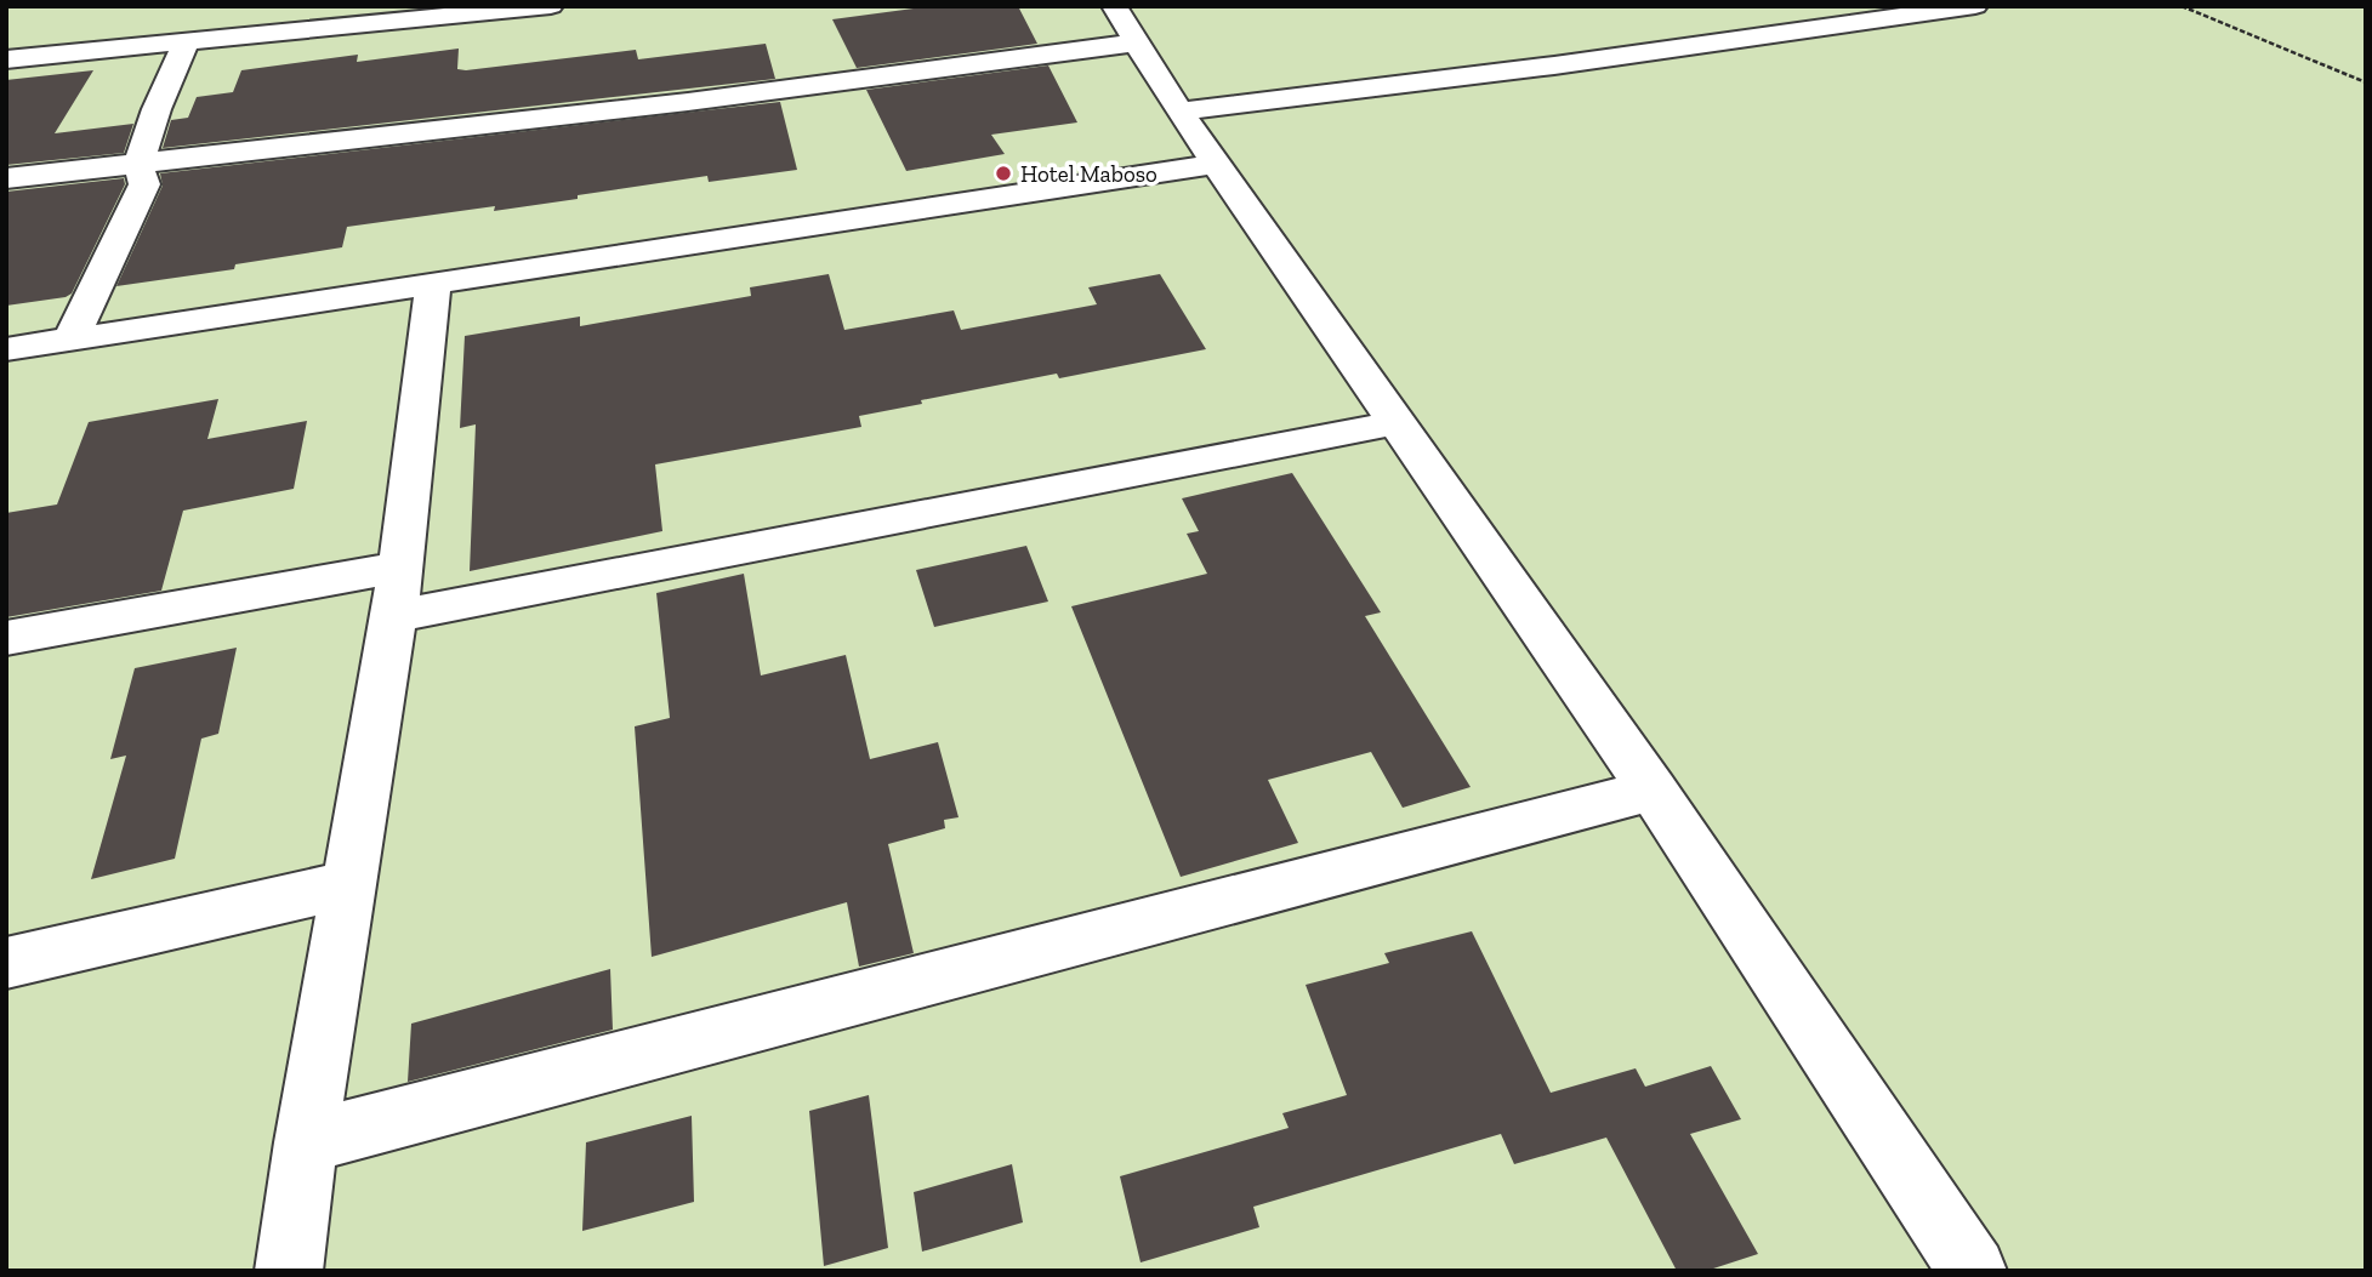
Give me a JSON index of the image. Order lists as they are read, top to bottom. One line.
{"places":["Hotel Maboso"]}
